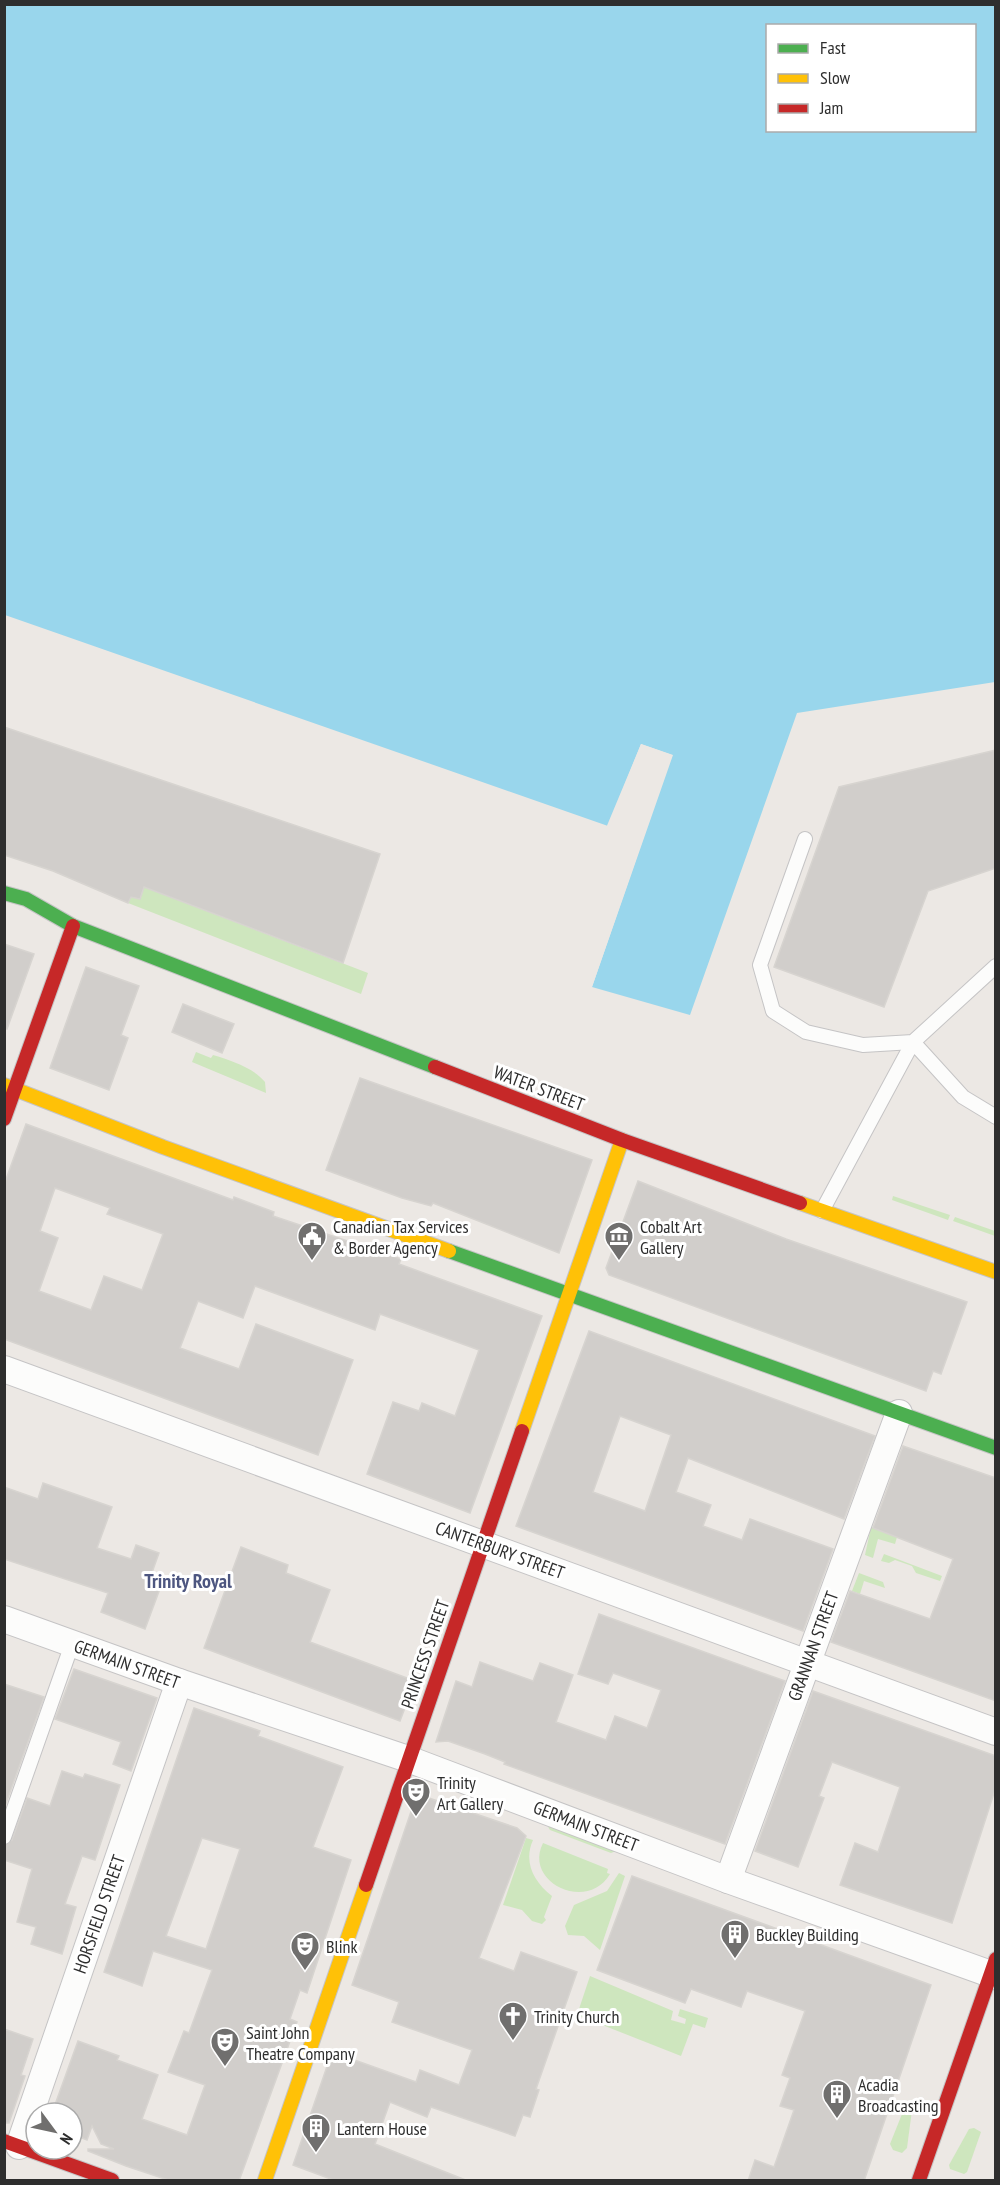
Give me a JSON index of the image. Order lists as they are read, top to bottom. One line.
{"streets":{"street":["WATER STREET","CANTERBURY STREET","GRANNAN STREET","PRINCESS STREET","GERMAIN STREET","HORSFIELD STREET"]},"crossings":[["WATER STREET","PRINCESS STREET"],["CANTERBURY STREET","GRANNAN STREET"],["CANTERBURY STREET","PRINCESS STREET"],["GRANNAN STREET","GERMAIN STREET"],["PRINCESS STREET","GERMAIN STREET"],["GERMAIN STREET","HORSFIELD STREET"]],"districts":["Trinity Royal"],"places":{"public building":["Canadian Tax Services & Border Agency"],"museum":["Cobalt Art Gallery"],"theatre":["Trinity Art Gallery","Blink","Saint John Theatre Company"],"building":["Buckley Building","Acadia Broadcasting","Lantern House"],"church":["Trinity Church"]},"legend":["Fast","Slow","Jam"],"north":"bottom right"}
